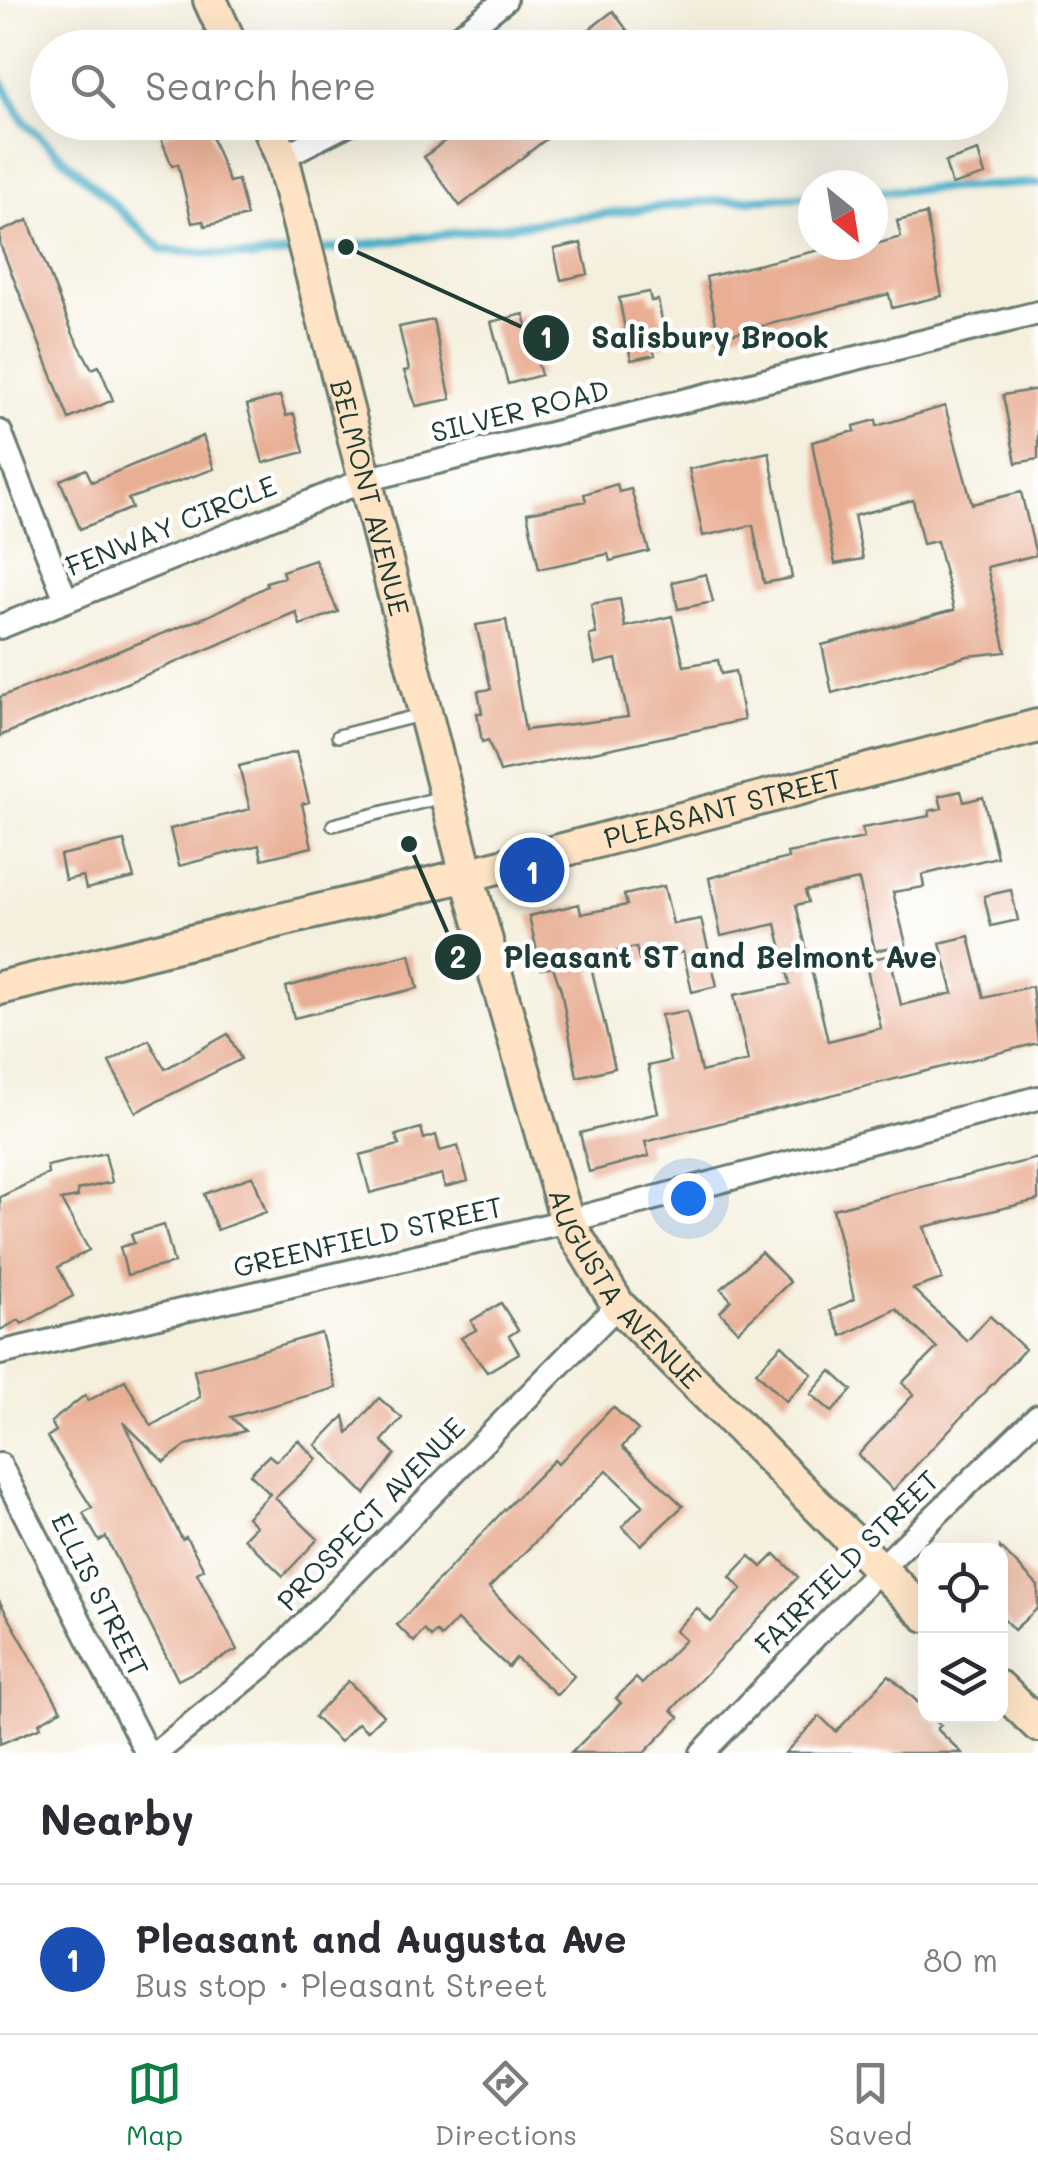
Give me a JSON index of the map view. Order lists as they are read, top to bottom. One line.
{"streets":{"street":["SILVER ROAD","BELMONT AVENUE","FENWAY CIRCLE","PLEASANT STREET","GREENFIELD STREET","AUGUSTA AVENUE","PROSPECT AVENUE","FAIRFIELD STREET","ELLIS STREET"]},"crossings":[["SILVER ROAD","BELMONT AVENUE"],["SILVER ROAD","FENWAY CIRCLE"],["BELMONT AVENUE","FENWAY CIRCLE"],["BELMONT AVENUE","PLEASANT STREET"],["BELMONT AVENUE","AUGUSTA AVENUE"],["PLEASANT STREET","AUGUSTA AVENUE"],["GREENFIELD STREET","AUGUSTA AVENUE"],["AUGUSTA AVENUE","PROSPECT AVENUE"],["AUGUSTA AVENUE","FAIRFIELD STREET"]],"places":["Salisbury Brook","Pleasant ST and Belmont Ave"],"north":"bottom right","page":{"search":"Search here","pins":"1","heading":"Nearby","list":[{"mark":"1","name":"Pleasant and Augusta Ave","note":"Bus stop · Pleasant Street","value":"80 m"}],"nav":["Map","Directions","Saved"]}}
